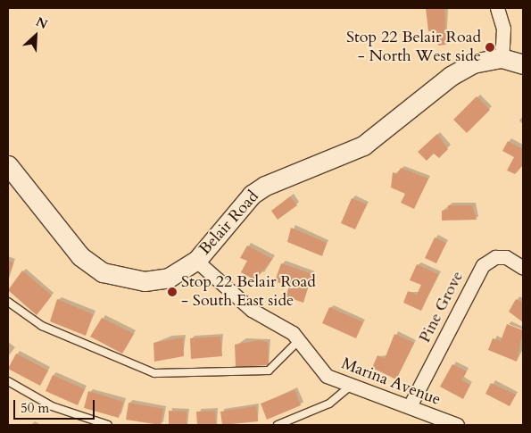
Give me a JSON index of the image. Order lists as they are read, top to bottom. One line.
{"streets":{"main road":["Belair Road"],"street":["Pine Grove","Marina Avenue"]},"crossings":[["Belair Road","Marina Avenue"],["Pine Grove","Marina Avenue"]],"places":["Stop 22 Belair Road - North West side","Stop 22 Belair Road - South East side"],"scale_bar":"50 m","north":"top right"}
